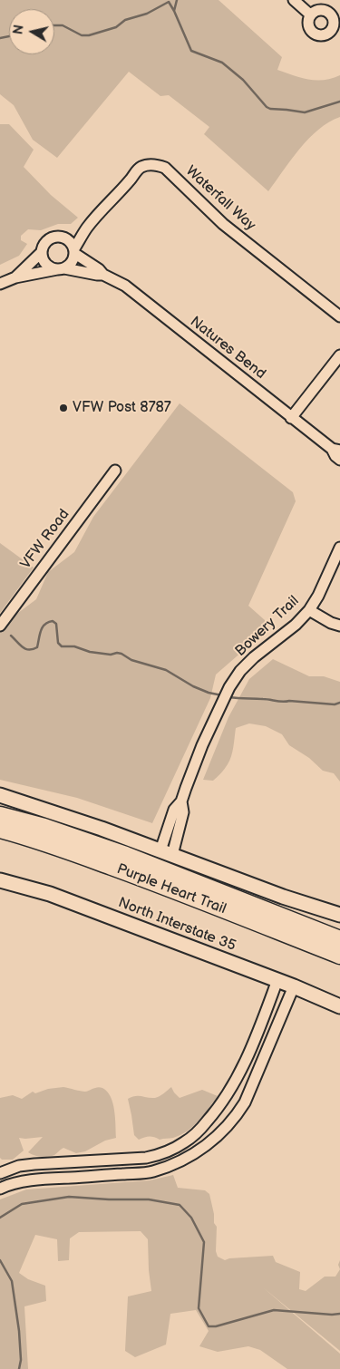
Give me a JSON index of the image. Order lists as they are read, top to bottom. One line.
{"streets":{"highway":["Purple Heart Trail"],"main road":["North Interstate 35"],"street":["Waterfall Way","Natures Bend","VFW Road","Bowery Trail"]},"crossings":[["Waterfall Way","Natures Bend"]],"places":["VFW Post 8787"],"north":"left"}
